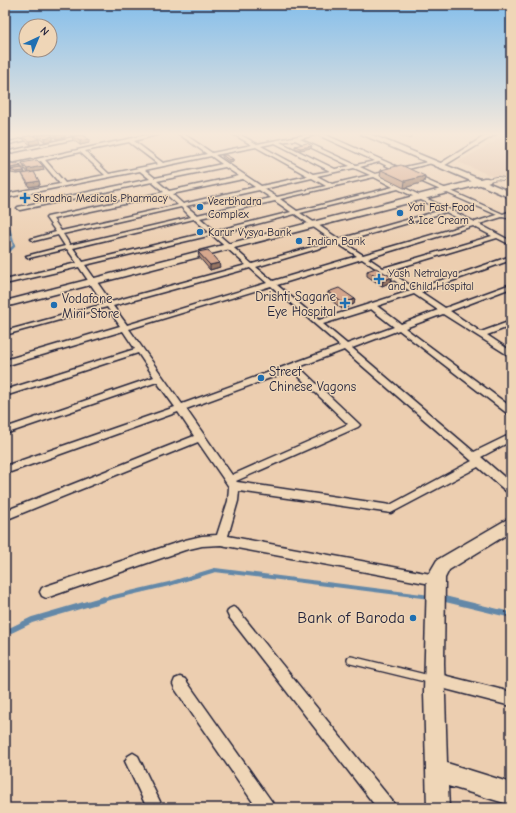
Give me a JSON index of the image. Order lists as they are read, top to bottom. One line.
{"places":{"health":["Shradha Medicals Pharmacy","Yash Netralaya and Child Hospital","Drishti Sagane Eye Hospital"],"other":["Veerbhadra Complex","Yoti Fast Food & Ice Cream","Karur Vysya Bank","Indian Bank","Vodafone Mini Store","Street Chinese Vagons","Bank of Baroda"]},"north":"top right"}
